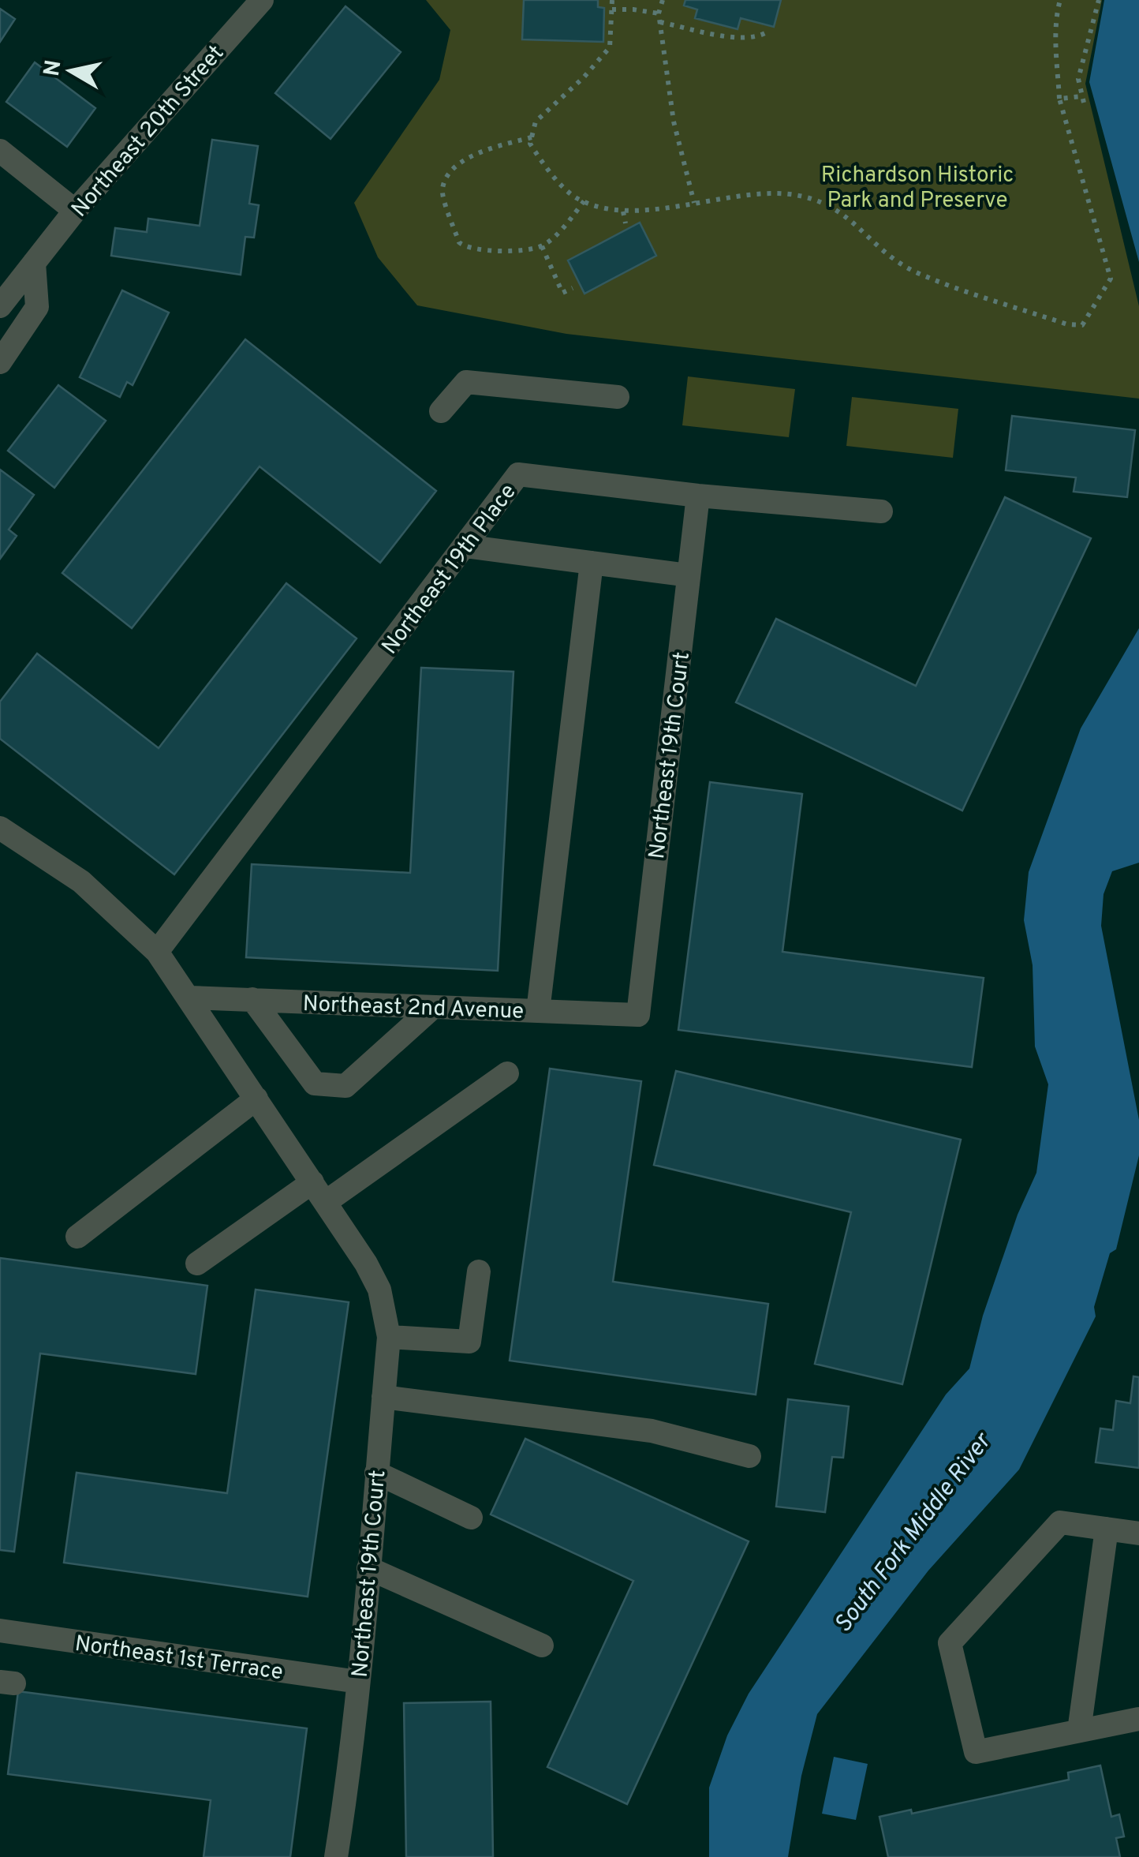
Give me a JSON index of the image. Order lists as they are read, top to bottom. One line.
{"streets":{"street":["Northeast 20th Street","Northeast 19th Place","Northeast 19th Court","Northeast 2nd Avenue","Northeast 1st Terrace"]},"crossings":[["Northeast 19th Place","Northeast 19th Court"],["Northeast 19th Court","Northeast 2nd Avenue"],["Northeast 19th Court","Northeast 1st Terrace"]],"water":["South Fork Middle River"],"parks":["Richardson Historic Park and Preserve"],"north":"left"}
